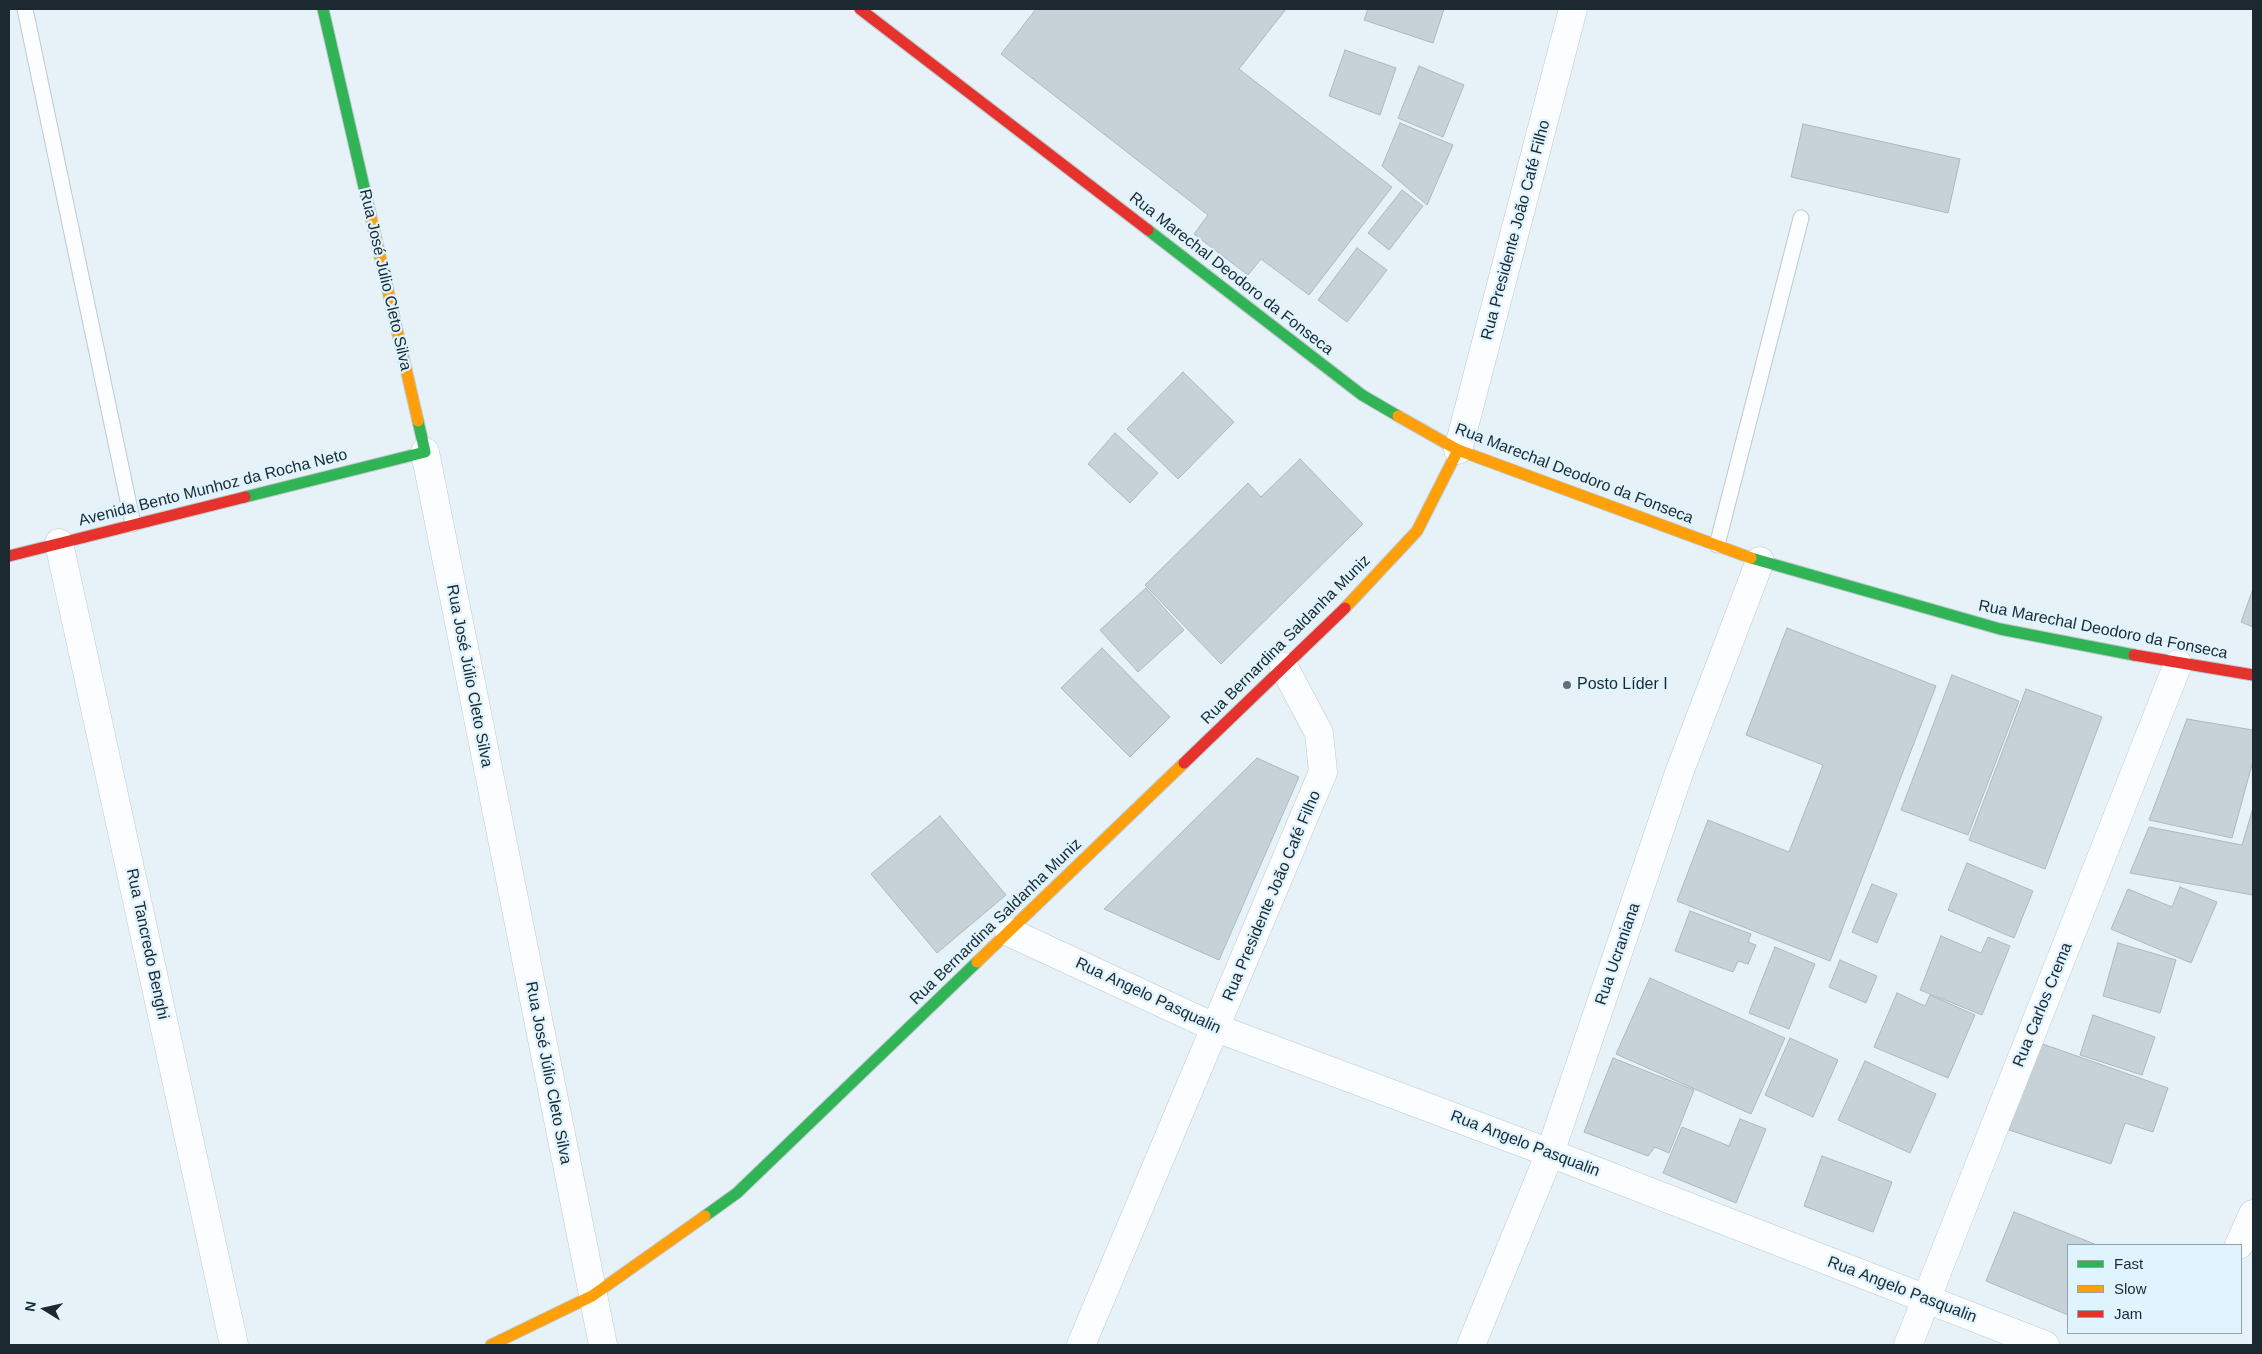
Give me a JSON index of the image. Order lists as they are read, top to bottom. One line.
{"streets":{"main road":["Rua Marechal Deodoro da Fonseca","Rua José Júlio Cleto Silva","Avenida Bento Munhoz da Rocha Neto","Rua Bernardina Saldanha Muniz"],"street":["Rua Presidente João Café Filho","Rua Tancredo Benghi","Rua Ucraniana","Rua Angelo Pasqualin","Rua Carlos Crema"]},"crossings":[["Rua Presidente João Café Filho","Rua Marechal Deodoro da Fonseca"],["Rua Presidente João Café Filho","Rua Bernardina Saldanha Muniz"],["Rua Presidente João Café Filho","Rua Angelo Pasqualin"],["Rua Marechal Deodoro da Fonseca","Rua Bernardina Saldanha Muniz"],["Rua Marechal Deodoro da Fonseca","Rua Ucraniana"],["Rua Marechal Deodoro da Fonseca","Rua Carlos Crema"],["Rua José Júlio Cleto Silva","Avenida Bento Munhoz da Rocha Neto"],["Rua José Júlio Cleto Silva","Rua Bernardina Saldanha Muniz"],["Avenida Bento Munhoz da Rocha Neto","Rua Tancredo Benghi"],["Rua Bernardina Saldanha Muniz","Rua Angelo Pasqualin"],["Rua Ucraniana","Rua Angelo Pasqualin"],["Rua Angelo Pasqualin","Rua Carlos Crema"]],"places":["Posto Líder I"],"legend":["Fast","Slow","Jam"],"north":"left"}
